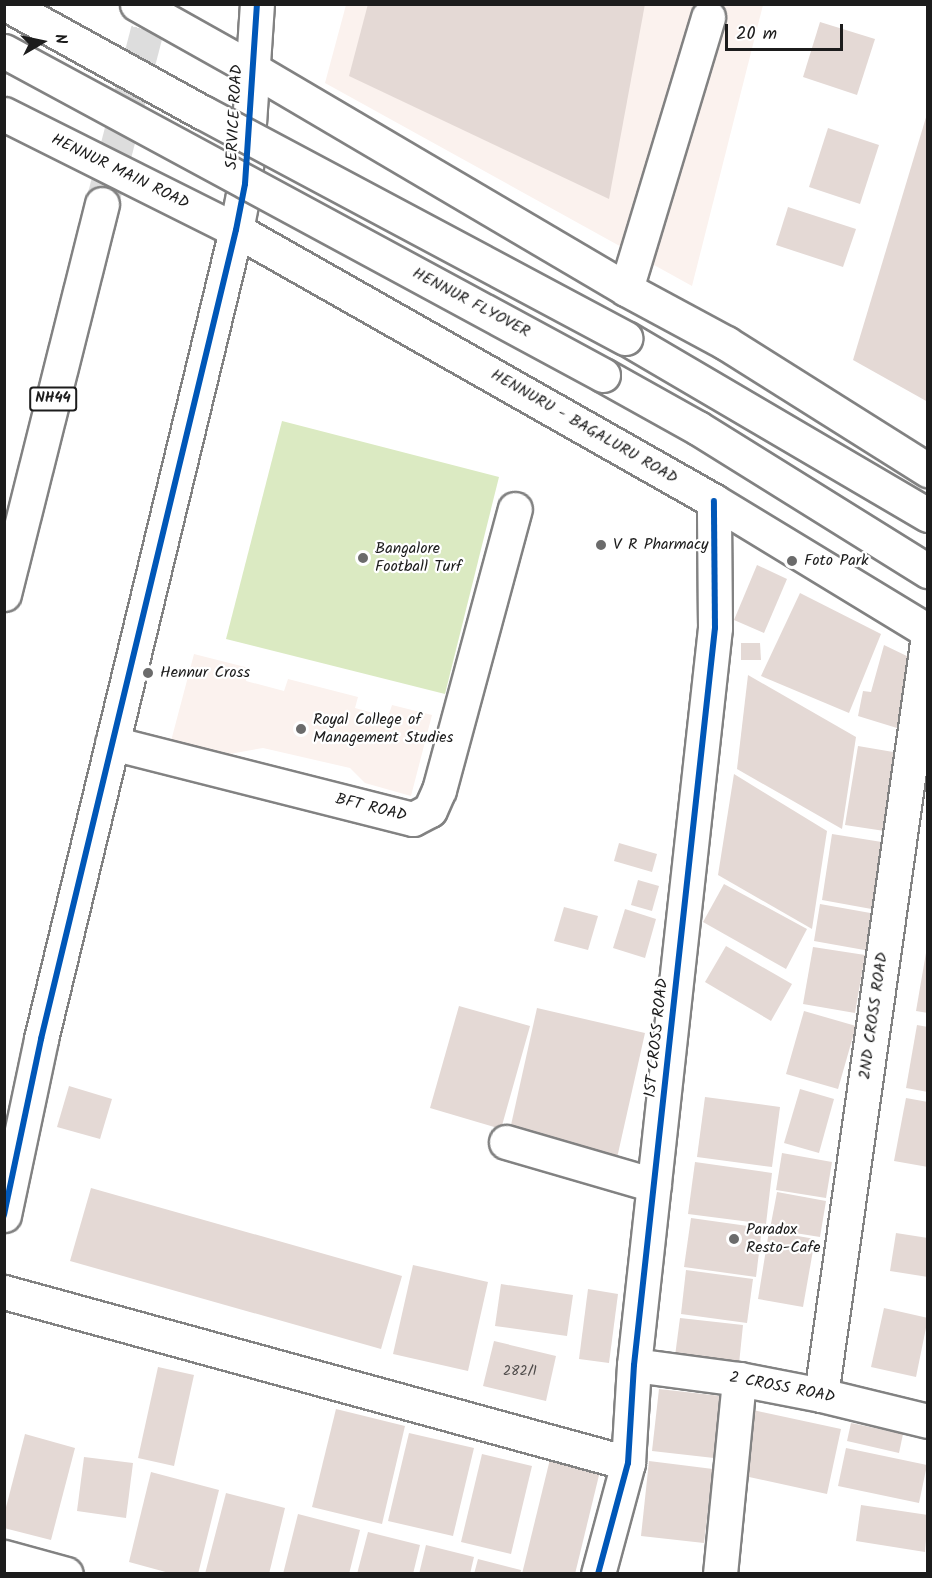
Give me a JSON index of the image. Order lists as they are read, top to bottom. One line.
{"streets":{"main road":["SERVICE ROAD","HENNUR MAIN ROAD","HENNUR FLYOVER","NH44","HENNURU - BAGALURU ROAD","BFT ROAD","2ND CROSS ROAD","1ST CROSS ROAD","2 CROSS ROAD"]},"crossings":[["SERVICE ROAD","HENNUR MAIN ROAD"],["SERVICE ROAD","HENNURU - BAGALURU ROAD"],["SERVICE ROAD","BFT ROAD"],["HENNUR MAIN ROAD","HENNURU - BAGALURU ROAD"],["HENNURU - BAGALURU ROAD","1ST CROSS ROAD"],["2ND CROSS ROAD","2 CROSS ROAD"],["1ST CROSS ROAD","2 CROSS ROAD"]],"places":["V R Pharmacy","Bangalore Football Turf","Foto Park","Hennur Cross","Royal College of Management Studies","Paradox Resto-Cafe"],"house_numbers":["282/1"],"scale_bar":"20 m","north":"right"}
